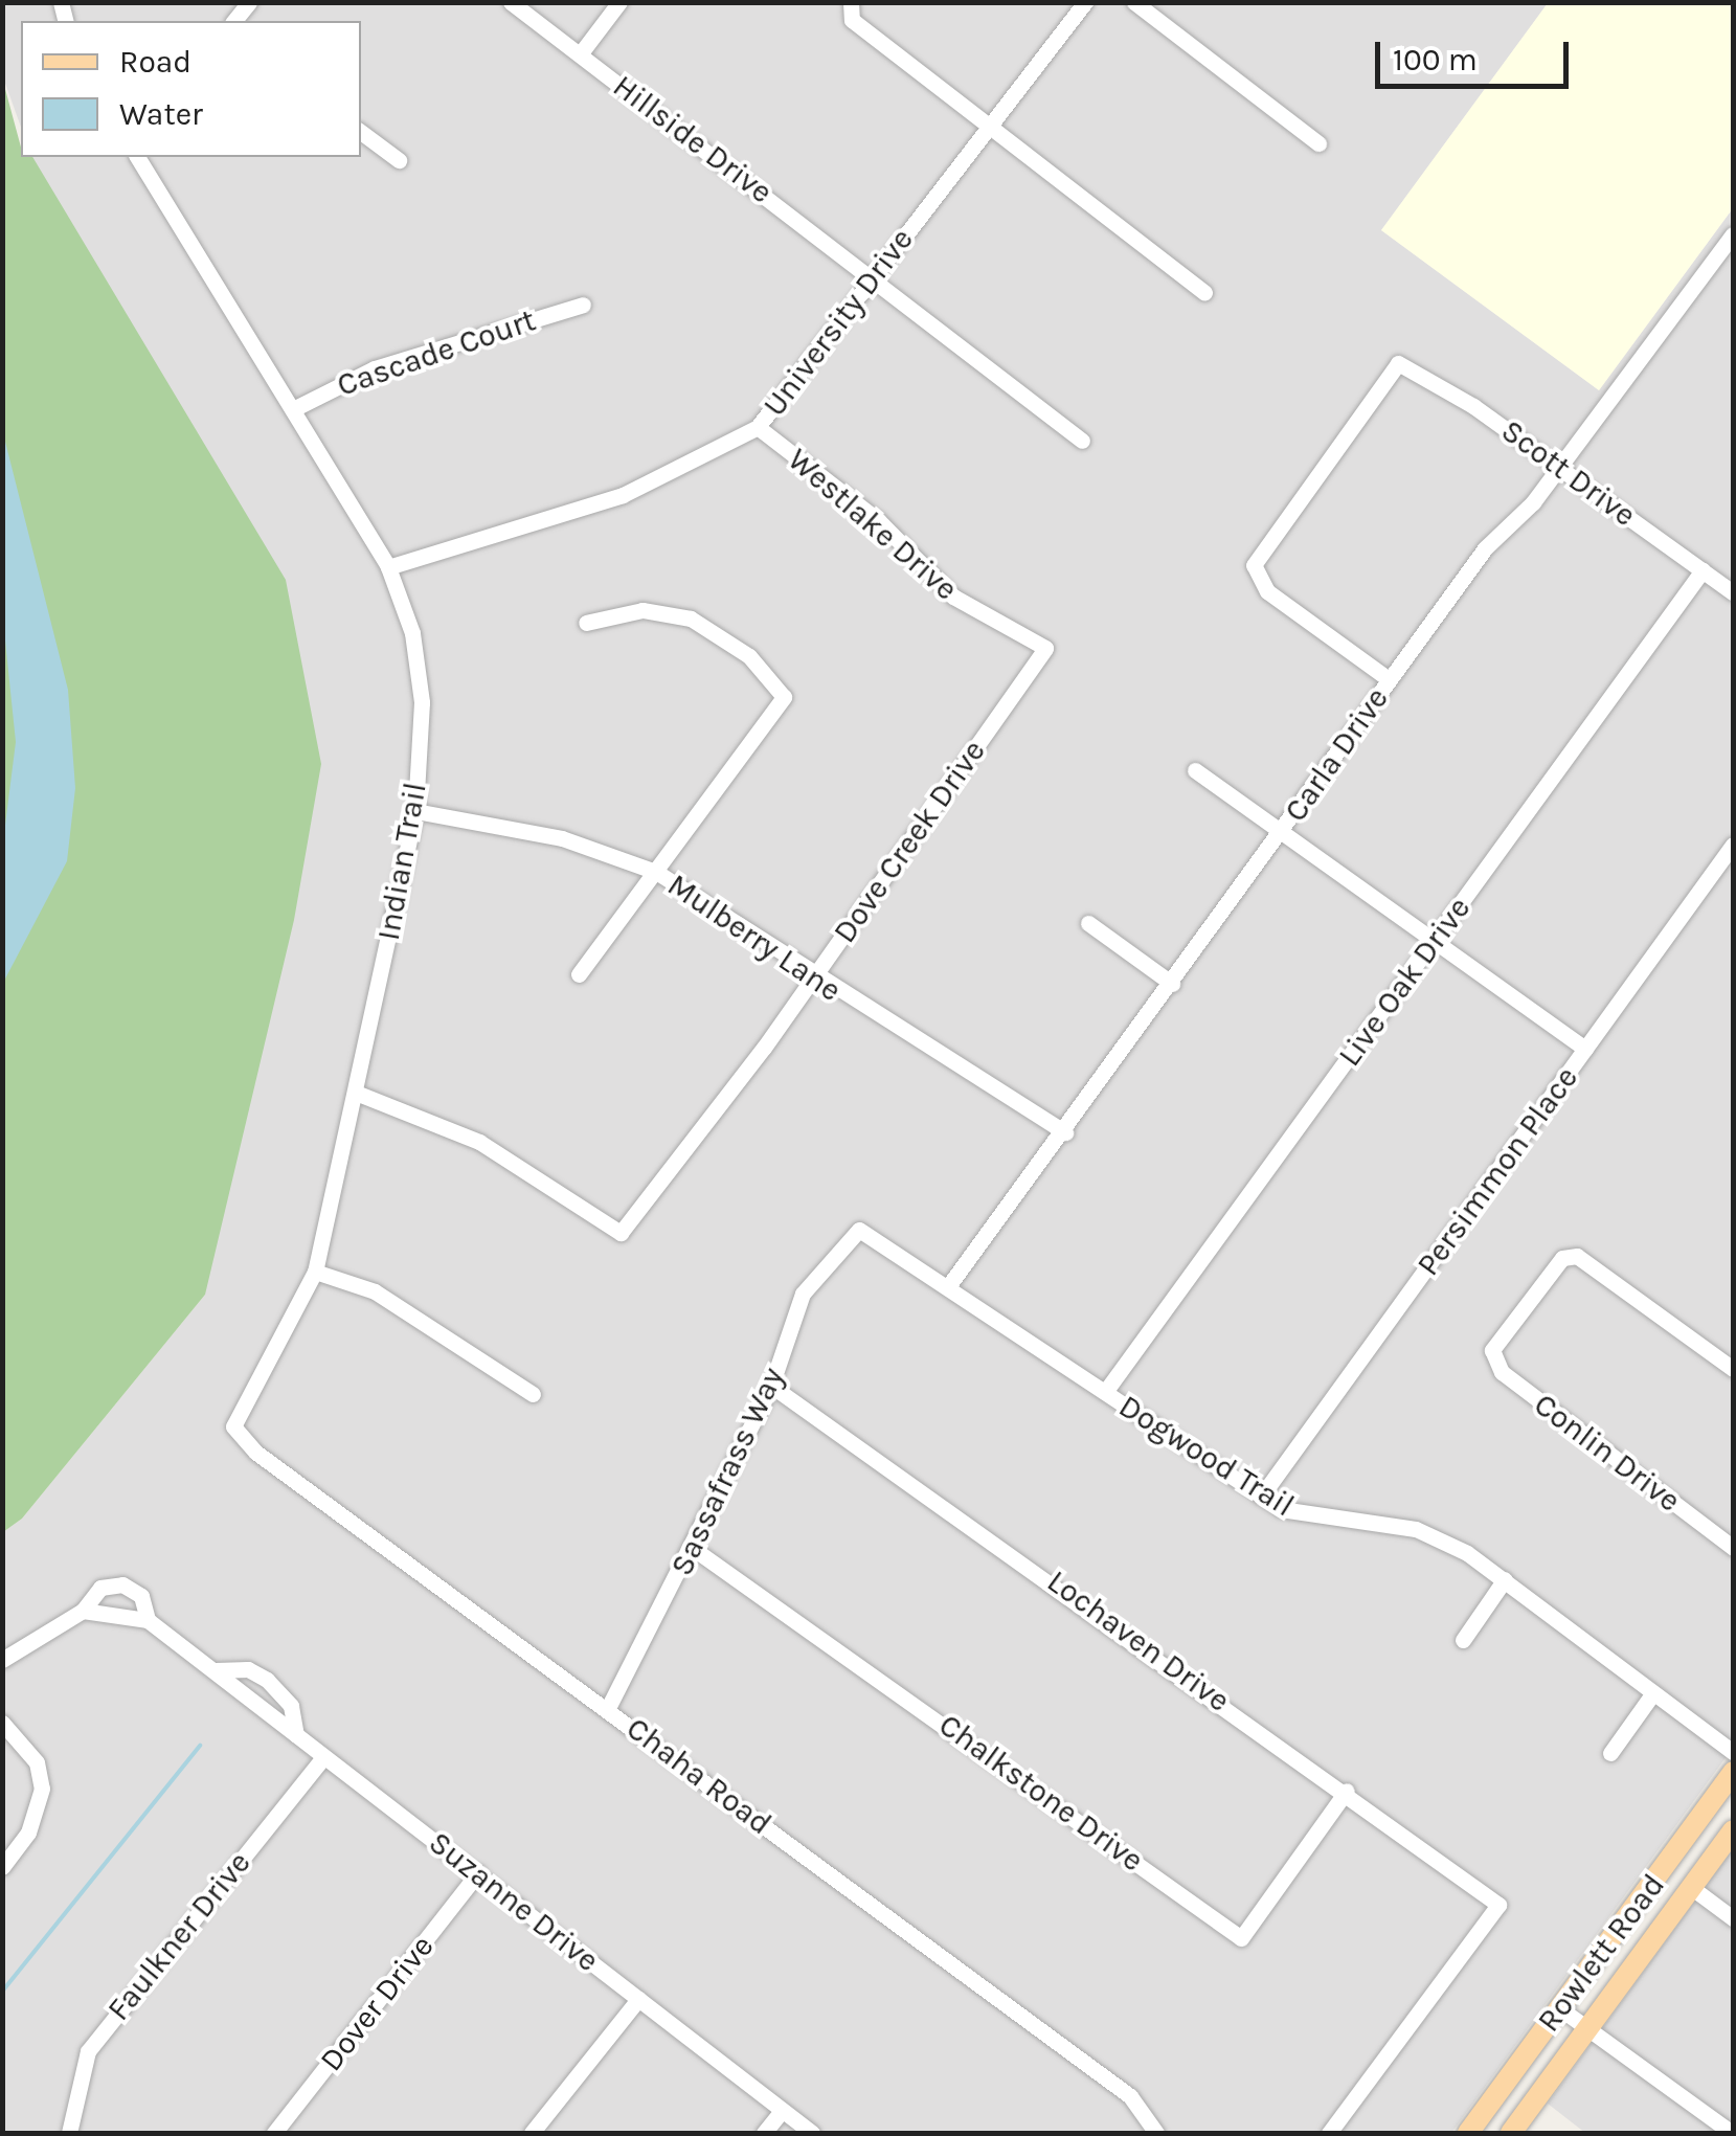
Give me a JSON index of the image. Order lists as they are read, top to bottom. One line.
{"streets":{"main road":["Rowlett Road"],"street":["Hillside Drive","University Drive","Cascade Court","Scott Drive","Westlake Drive","Carla Drive","Dove Creek Drive","Indian Trail","Mulberry Lane","Live Oak Drive","Persimmon Place","Conlin Drive","Dogwood Trail","Sassafrass Way","Lochaven Drive","Chaha Road","Chalkstone Drive","Suzanne Drive","Faulkner Drive","Dover Drive"]},"crossings":[["Hillside Drive","University Drive"],["University Drive","Westlake Drive"],["University Drive","Indian Trail"],["Cascade Court","Indian Trail"],["Scott Drive","Carla Drive"],["Scott Drive","Live Oak Drive"],["Westlake Drive","Dove Creek Drive"],["Carla Drive","Mulberry Lane"],["Carla Drive","Dogwood Trail"],["Dove Creek Drive","Indian Trail"],["Dove Creek Drive","Mulberry Lane"],["Indian Trail","Mulberry Lane"],["Indian Trail","Chaha Road"],["Live Oak Drive","Dogwood Trail"],["Persimmon Place","Dogwood Trail"],["Dogwood Trail","Sassafrass Way"],["Sassafrass Way","Lochaven Drive"],["Sassafrass Way","Chaha Road"],["Sassafrass Way","Chalkstone Drive"],["Lochaven Drive","Chalkstone Drive"],["Suzanne Drive","Faulkner Drive"],["Suzanne Drive","Dover Drive"]],"legend":["Road","Water"],"scale_bar":"100 m"}
